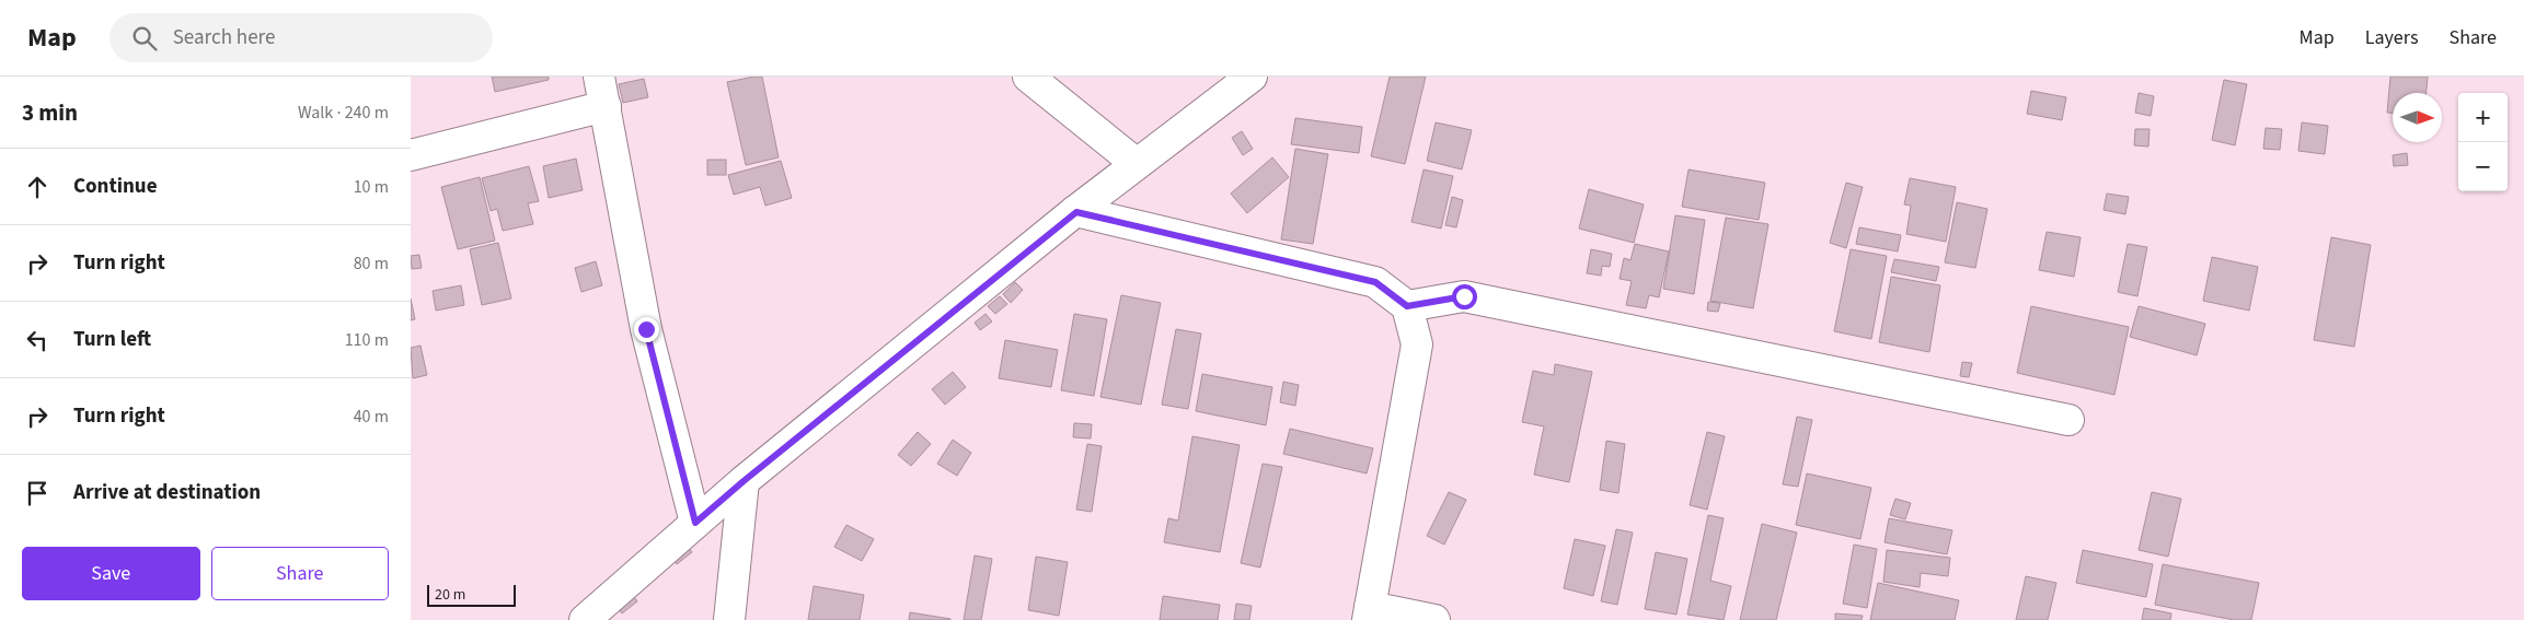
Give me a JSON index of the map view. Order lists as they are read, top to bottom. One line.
{"scale_bar":"20 m","north":"right","page":{"header":"Map","search":"Search here","nav":["Map","Layers","Share"],"heading":["3 min","Walk · 240 m"],"map_buttons":["+","−"],"list":[["Continue","10 m"],["Turn right","80 m"],["Turn left","110 m"],["Turn right","40 m"],"Arrive at destination"],"buttons":["Save","Share"],"scale":"20 m"}}
